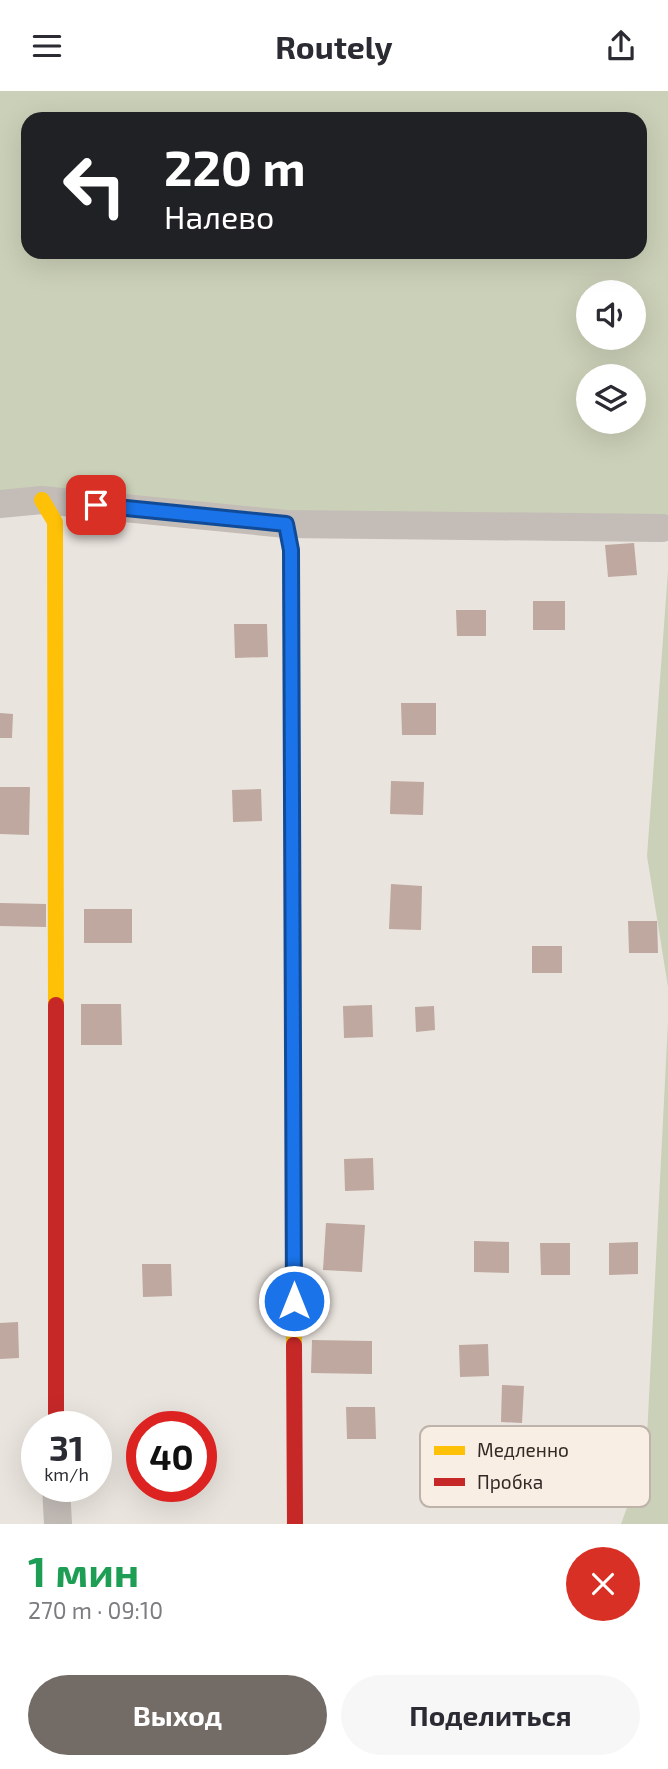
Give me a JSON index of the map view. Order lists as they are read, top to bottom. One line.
{"legend":["Медленно","Пробка"],"page":{"header":"Routely","turn":["220 m","Налево"],"speed":"31 km/h","limit":"40","heading":["1 мин","270 m · 09:10"],"buttons":["Выход","Поделиться"]}}
